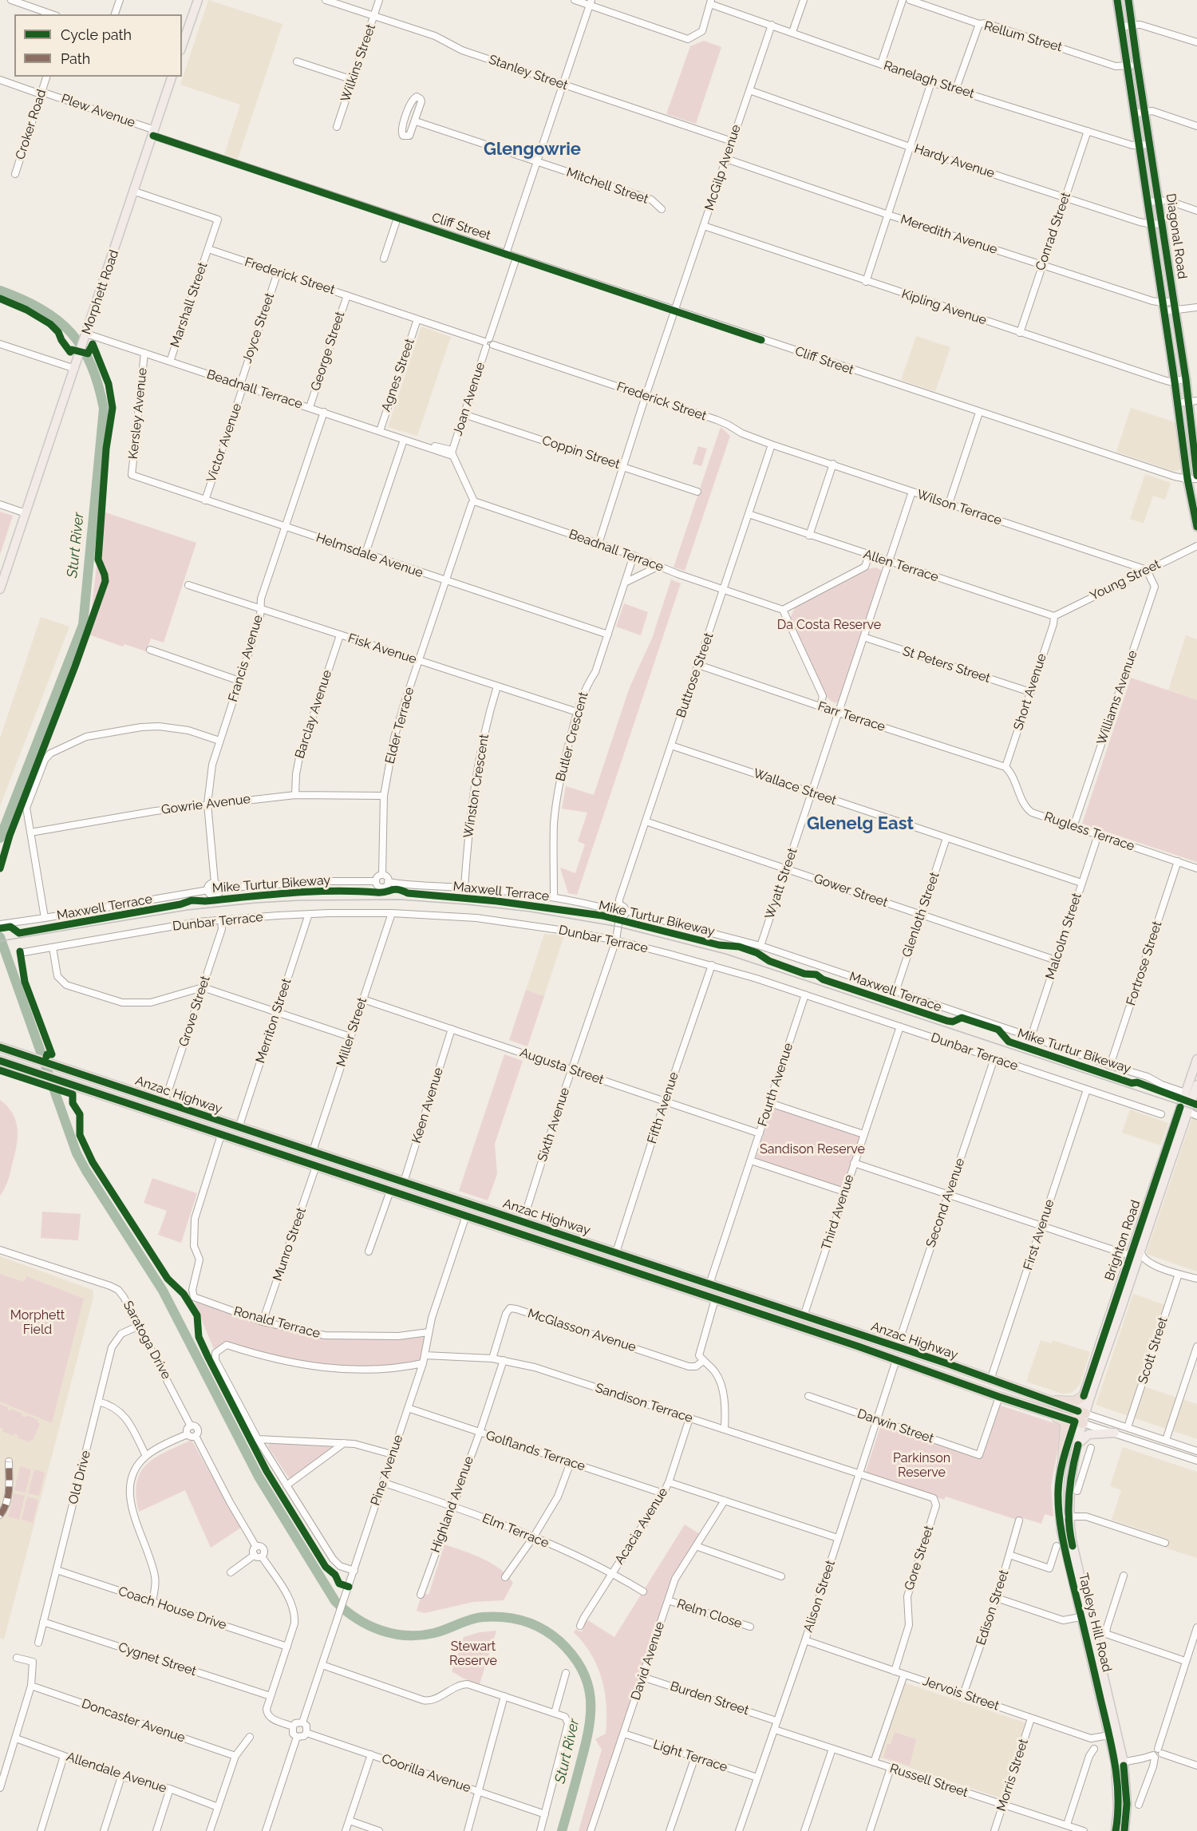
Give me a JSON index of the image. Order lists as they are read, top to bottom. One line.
{"streets":{"highway":["Anzac Highway"],"main road":["Diagonal Road","Morphett Road","Brighton Road","Tapleys Hill Road"],"street":["Rellum Street","Wilkins Street","Stanley Street","Ranelagh Street","Plew Avenue","Croker Road","Hardy Avenue","McGilp Avenue","Mitchell Street","Cliff Street","Conrad Street","Meredith Avenue","Frederick Street","Marshall Street","Kipling Avenue","Joyce Street","George Street","Agnes Street","Beadnall Terrace","Joan Avenue","Kersley Avenue","Victor Avenue","Coppin Street","Wilson Terrace","Helmsdale Avenue","Allen Terrace","Young Street","Fisk Avenue","Francis Avenue","St Peters Street","Buttrose Street","Short Avenue","Williams Avenue","Barclay Avenue","Farr Terrace","Elder Terrace","Butler Crescent","Winston Crescent","Wallace Street","Gowrie Avenue","Rugless Terrace","Wyatt Street","Gower Street","Maxwell Terrace","Glenloth Street","Dunbar Terrace","Malcolm Street","Fortrose Street","Grove Street","Merriton Street","Miller Street","Augusta Street","Fourth Avenue","Keen Avenue","Fifth Avenue","Sixth Avenue","Second Avenue","Third Avenue","First Avenue","Munro Street","Ronald Terrace","McGlasson Avenue","Saratoga Drive","Scott Street","Sandison Terrace","Darwin Street","Golflands Terrace","Pine Avenue","Old Drive","Highland Avenue","Acacia Avenue","Elm Terrace","Gore Street","Alison Street","Edison Street","Coach House Drive","Relm Close","Cygnet Street","David Avenue","Jervois Street","Burden Street","Doncaster Avenue","Light Terrace","Allendale Avenue","Coorilla Avenue","Morris Street","Russell Street"],"cycle path":["Mike Turtur Bikeway"]},"crossings":[["Rellum Street","Diagonal Road"],["Wilkins Street","Stanley Street"],["Stanley Street","McGilp Avenue"],["Ranelagh Street","McGilp Avenue"],["Ranelagh Street","Conrad Street"],["Ranelagh Street","Diagonal Road"],["Plew Avenue","Croker Road"],["Plew Avenue","Cliff Street"],["Plew Avenue","Morphett Road"],["Hardy Avenue","McGilp Avenue"],["Hardy Avenue","Conrad Street"],["Hardy Avenue","Diagonal Road"],["McGilp Avenue","Cliff Street"],["McGilp Avenue","Meredith Avenue"],["McGilp Avenue","Frederick Street"],["McGilp Avenue","Kipling Avenue"],["McGilp Avenue","Beadnall Terrace"],["McGilp Avenue","Coppin Street"],["Cliff Street","Diagonal Road"],["Cliff Street","Morphett Road"],["Cliff Street","Joan Avenue"],["Conrad Street","Meredith Avenue"],["Conrad Street","Kipling Avenue"],["Meredith Avenue","Diagonal Road"],["Diagonal Road","Kipling Avenue"],["Frederick Street","Marshall Street"],["Frederick Street","Joyce Street"],["Frederick Street","George Street"],["Frederick Street","Agnes Street"],["Frederick Street","Joan Avenue"],["Frederick Street","Wilson Terrace"],["Frederick Street","Buttrose Street"],["Morphett Road","Beadnall Terrace"],["Marshall Street","Beadnall Terrace"],["Joyce Street","Beadnall Terrace"],["Joyce Street","Victor Avenue"],["George Street","Beadnall Terrace"],["Agnes Street","Beadnall Terrace"],["Beadnall Terrace","Joan Avenue"],["Beadnall Terrace","Kersley Avenue"],["Beadnall Terrace","Victor Avenue"],["Beadnall Terrace","Francis Avenue"],["Beadnall Terrace","Buttrose Street"],["Beadnall Terrace","Elder Terrace"],["Beadnall Terrace","Butler Crescent"],["Joan Avenue","Coppin Street"],["Kersley Avenue","Helmsdale Avenue"],["Victor Avenue","Helmsdale Avenue"],["Wilson Terrace","Young Street"],["Wilson Terrace","Buttrose Street"],["Wilson Terrace","Williams Avenue"],["Wilson Terrace","Wyatt Street"],["Helmsdale Avenue","Francis Avenue"],["Helmsdale Avenue","Elder Terrace"],["Helmsdale Avenue","Butler Crescent"],["Allen Terrace","Young Street"],["Allen Terrace","Buttrose Street"],["Allen Terrace","Short Avenue"],["Allen Terrace","Wyatt Street"],["Young Street","Short Avenue"],["Young Street","Williams Avenue"],["Fisk Avenue","Francis Avenue"],["Fisk Avenue","Barclay Avenue"],["Fisk Avenue","Elder Terrace"],["Fisk Avenue","Butler Crescent"],["Fisk Avenue","Winston Crescent"],["Francis Avenue","Gowrie Avenue"],["Francis Avenue","Maxwell Terrace"],["St Peters Street","Short Avenue"],["St Peters Street","Wyatt Street"],["Buttrose Street","Farr Terrace"],["Buttrose Street","Wallace Street"],["Buttrose Street","Gower Street"],["Buttrose Street","Maxwell Terrace"],["Buttrose Street","Sixth Avenue"],["Short Avenue","Farr Terrace"],["Short Avenue","Rugless Terrace"],["Williams Avenue","Rugless Terrace"],["Barclay Avenue","Gowrie Avenue"],["Farr Terrace","Rugless Terrace"],["Farr Terrace","Wyatt Street"],["Elder Terrace","Gowrie Avenue"],["Elder Terrace","Maxwell Terrace"],["Butler Crescent","Maxwell Terrace"],["Winston Crescent","Maxwell Terrace"],["Wallace Street","Wyatt Street"],["Wallace Street","Glenloth Street"],["Wallace Street","Malcolm Street"],["Rugless Terrace","Malcolm Street"],["Rugless Terrace","Fortrose Street"],["Wyatt Street","Gower Street"],["Wyatt Street","Maxwell Terrace"],["Gower Street","Glenloth Street"],["Gower Street","Malcolm Street"],["Maxwell Terrace","Glenloth Street"],["Maxwell Terrace","Malcolm Street"],["Maxwell Terrace","Fortrose Street"],["Maxwell Terrace","Sixth Avenue"],["Maxwell Terrace","Brighton Road"],["Dunbar Terrace","Grove Street"],["Dunbar Terrace","Merriton Street"],["Dunbar Terrace","Miller Street"],["Dunbar Terrace","Fourth Avenue"],["Dunbar Terrace","Fifth Avenue"],["Dunbar Terrace","Sixth Avenue"],["Dunbar Terrace","Second Avenue"],["Dunbar Terrace","Third Avenue"],["Dunbar Terrace","First Avenue"],["Grove Street","Anzac Highway"],["Merriton Street","Anzac Highway"],["Miller Street","Augusta Street"],["Miller Street","Anzac Highway"],["Augusta Street","Fourth Avenue"],["Augusta Street","Keen Avenue"],["Augusta Street","Fifth Avenue"],["Augusta Street","Sixth Avenue"],["Fourth Avenue","Anzac Highway"],["Anzac Highway","Keen Avenue"],["Anzac Highway","Fifth Avenue"],["Anzac Highway","Sixth Avenue"],["Anzac Highway","Second Avenue"],["Anzac Highway","Third Avenue"],["Anzac Highway","First Avenue"],["Anzac Highway","Brighton Road"],["Anzac Highway","Munro Street"],["Anzac Highway","Ronald Terrace"],["Anzac Highway","Scott Street"],["Anzac Highway","Darwin Street"],["Anzac Highway","Pine Avenue"],["Anzac Highway","Alison Street"],["Anzac Highway","Tapleys Hill Road"],["Brighton Road","Tapleys Hill Road"],["Munro Street","Ronald Terrace"],["Ronald Terrace","Pine Avenue"],["McGlasson Avenue","Sandison Terrace"],["Saratoga Drive","Old Drive"],["Sandison Terrace","Pine Avenue"],["Sandison Terrace","Highland Avenue"],["Sandison Terrace","Acacia Avenue"],["Sandison Terrace","Gore Street"],["Sandison Terrace","Alison Street"],["Darwin Street","Alison Street"],["Golflands Terrace","Pine Avenue"],["Golflands Terrace","Highland Avenue"],["Golflands Terrace","Acacia Avenue"],["Pine Avenue","Elm Terrace"],["Pine Avenue","Coorilla Avenue"],["Old Drive","Coach House Drive"],["Old Drive","Cygnet Street"],["Highland Avenue","Elm Terrace"],["Acacia Avenue","Elm Terrace"],["Gore Street","Jervois Street"],["Alison Street","Jervois Street"],["Alison Street","Burden Street"],["Alison Street","Light Terrace"],["Alison Street","Russell Street"],["Edison Street","Jervois Street"],["Relm Close","David Avenue"],["Tapleys Hill Road","Jervois Street"],["David Avenue","Burden Street"],["David Avenue","Light Terrace"],["Jervois Street","Morris Street"],["Morris Street","Russell Street"]],"districts":["Glengowrie","Glenelg East"],"water":["Sturt River"],"parks":["Da Costa Reserve","Sandison Reserve","Morphett Field","Parkinson Reserve","Stewart Reserve"],"legend":["Cycle path","Path"]}
